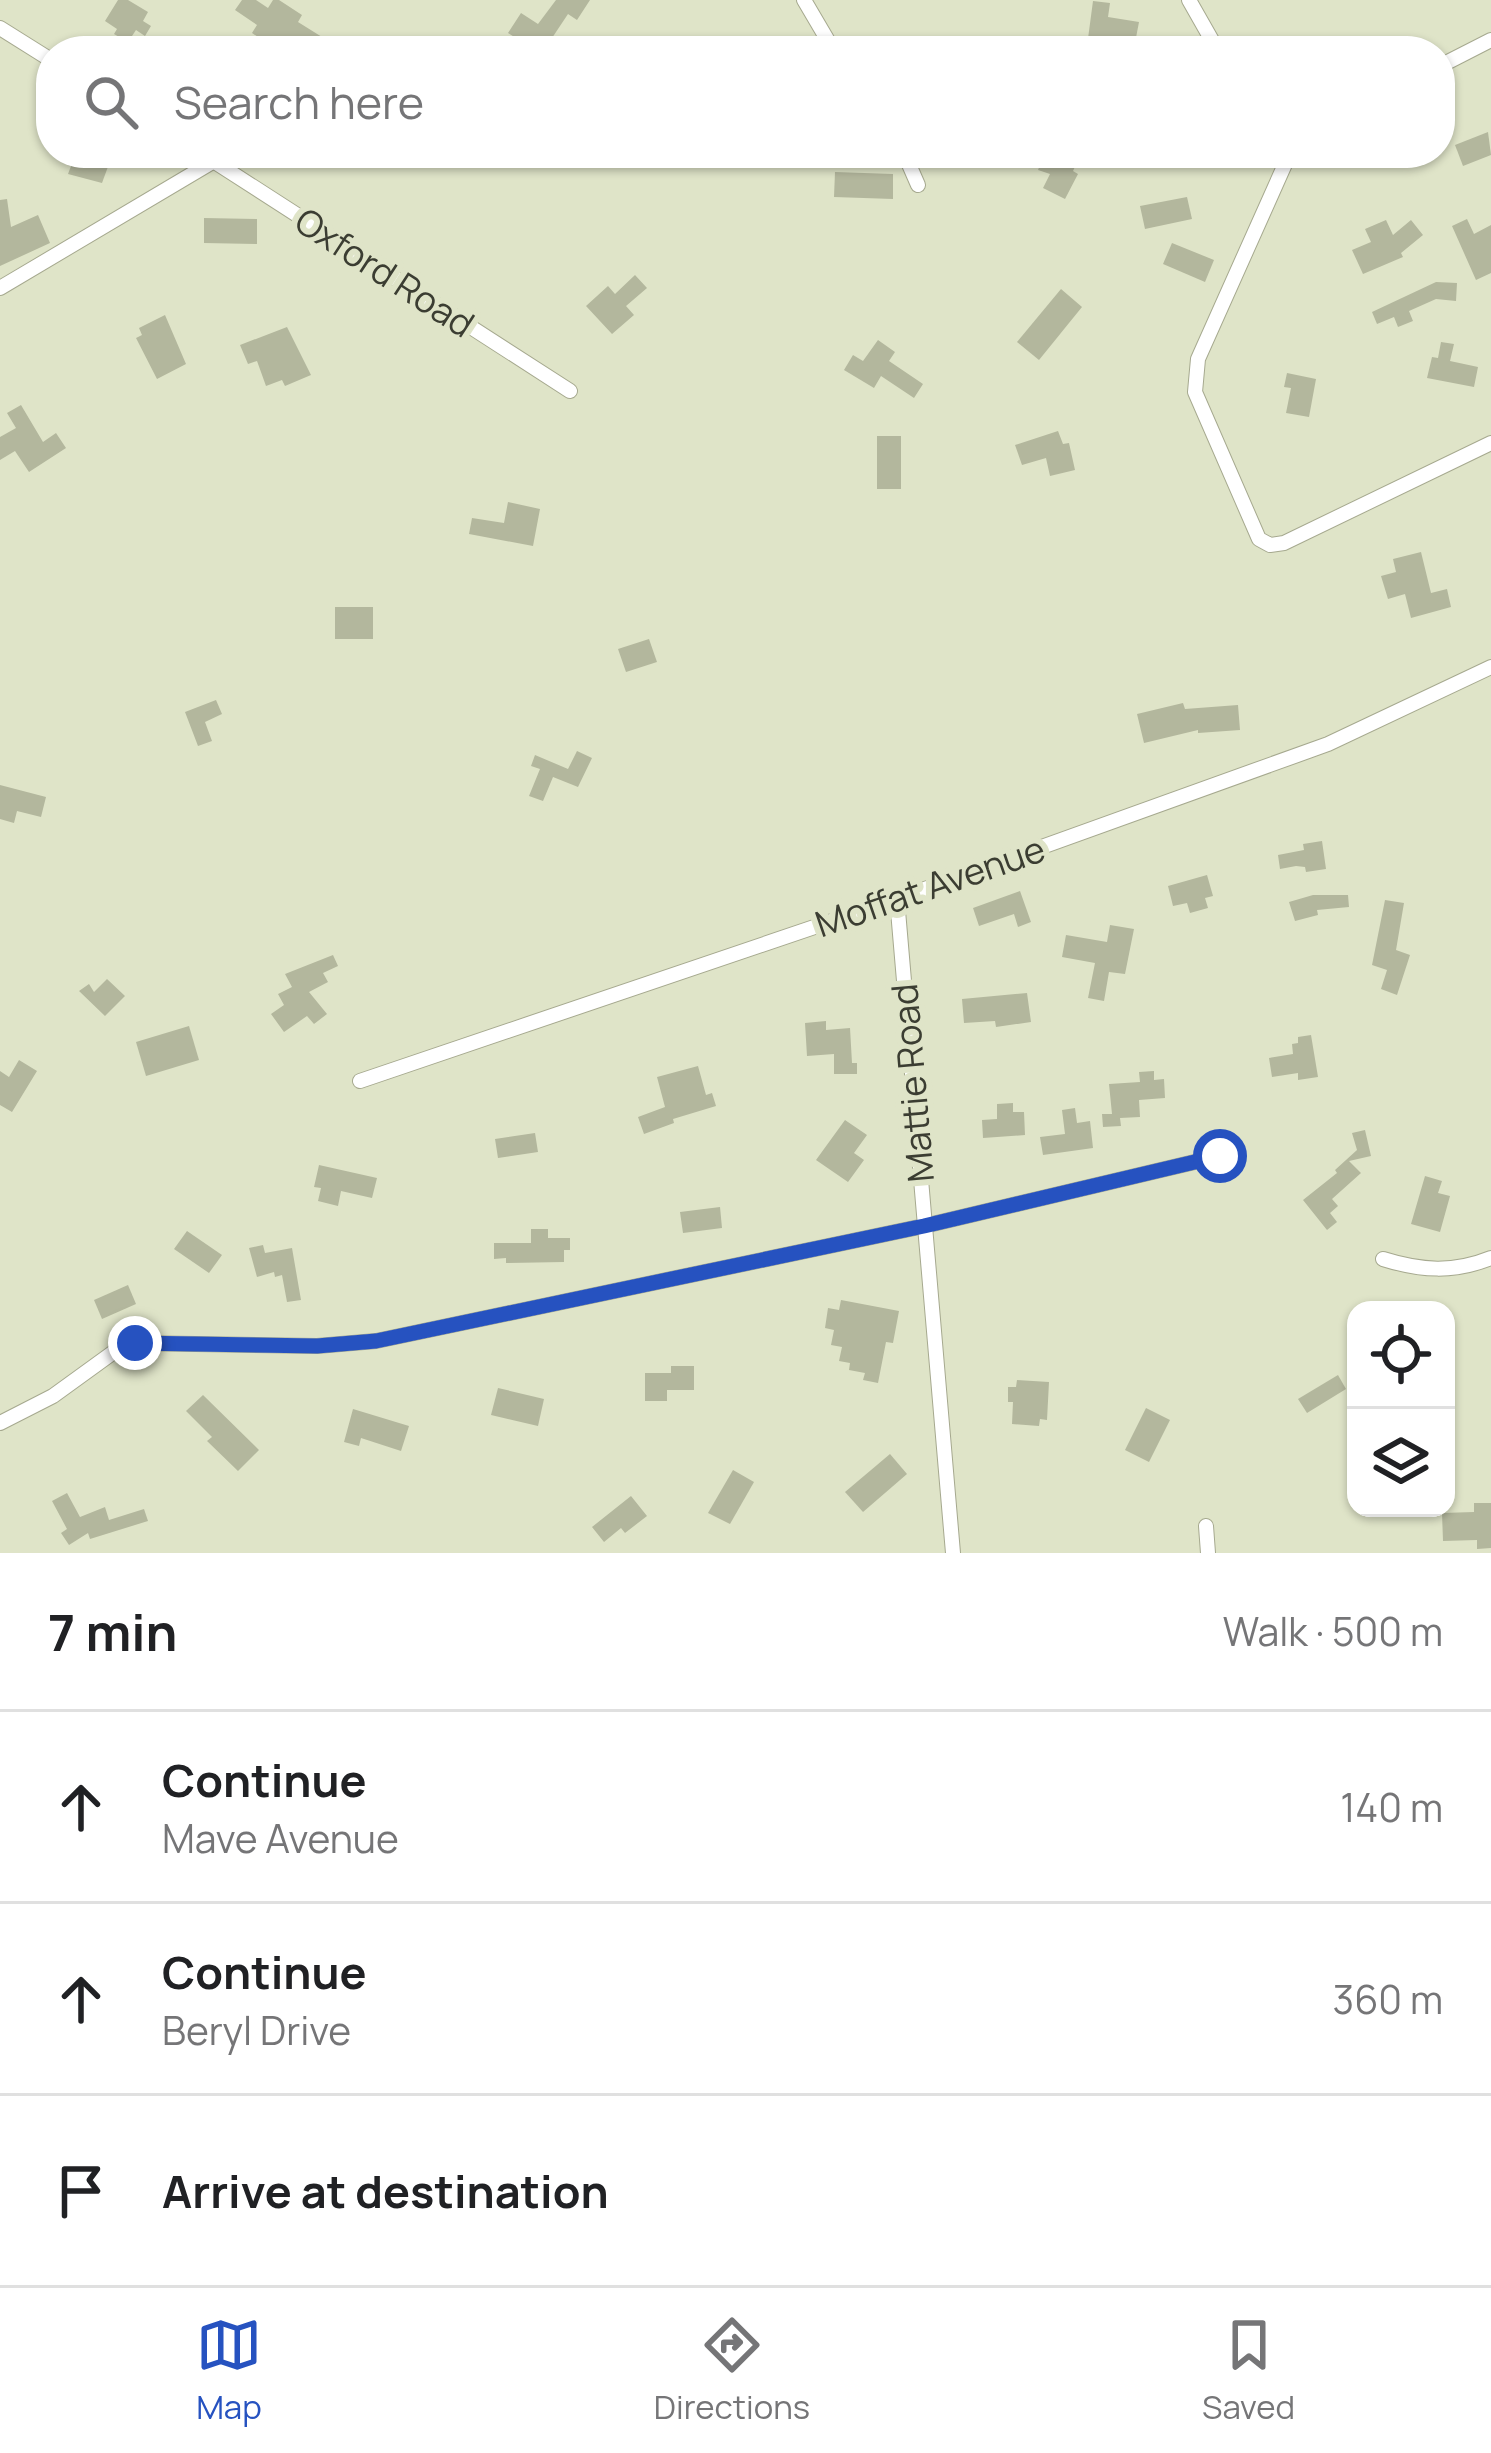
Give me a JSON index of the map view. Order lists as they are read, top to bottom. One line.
{"streets":{"street":["Oxford Road","Moffat Avenue","Mattie Road"]},"crossings":[["Moffat Avenue","Mattie Road"]],"page":{"search":"Search here","heading":["7 min","Walk · 500 m"],"list":[["Continue","Mave Avenue","140 m"],["Continue","Beryl Drive","360 m"],"Arrive at destination"],"nav":["Map","Directions","Saved"]}}
